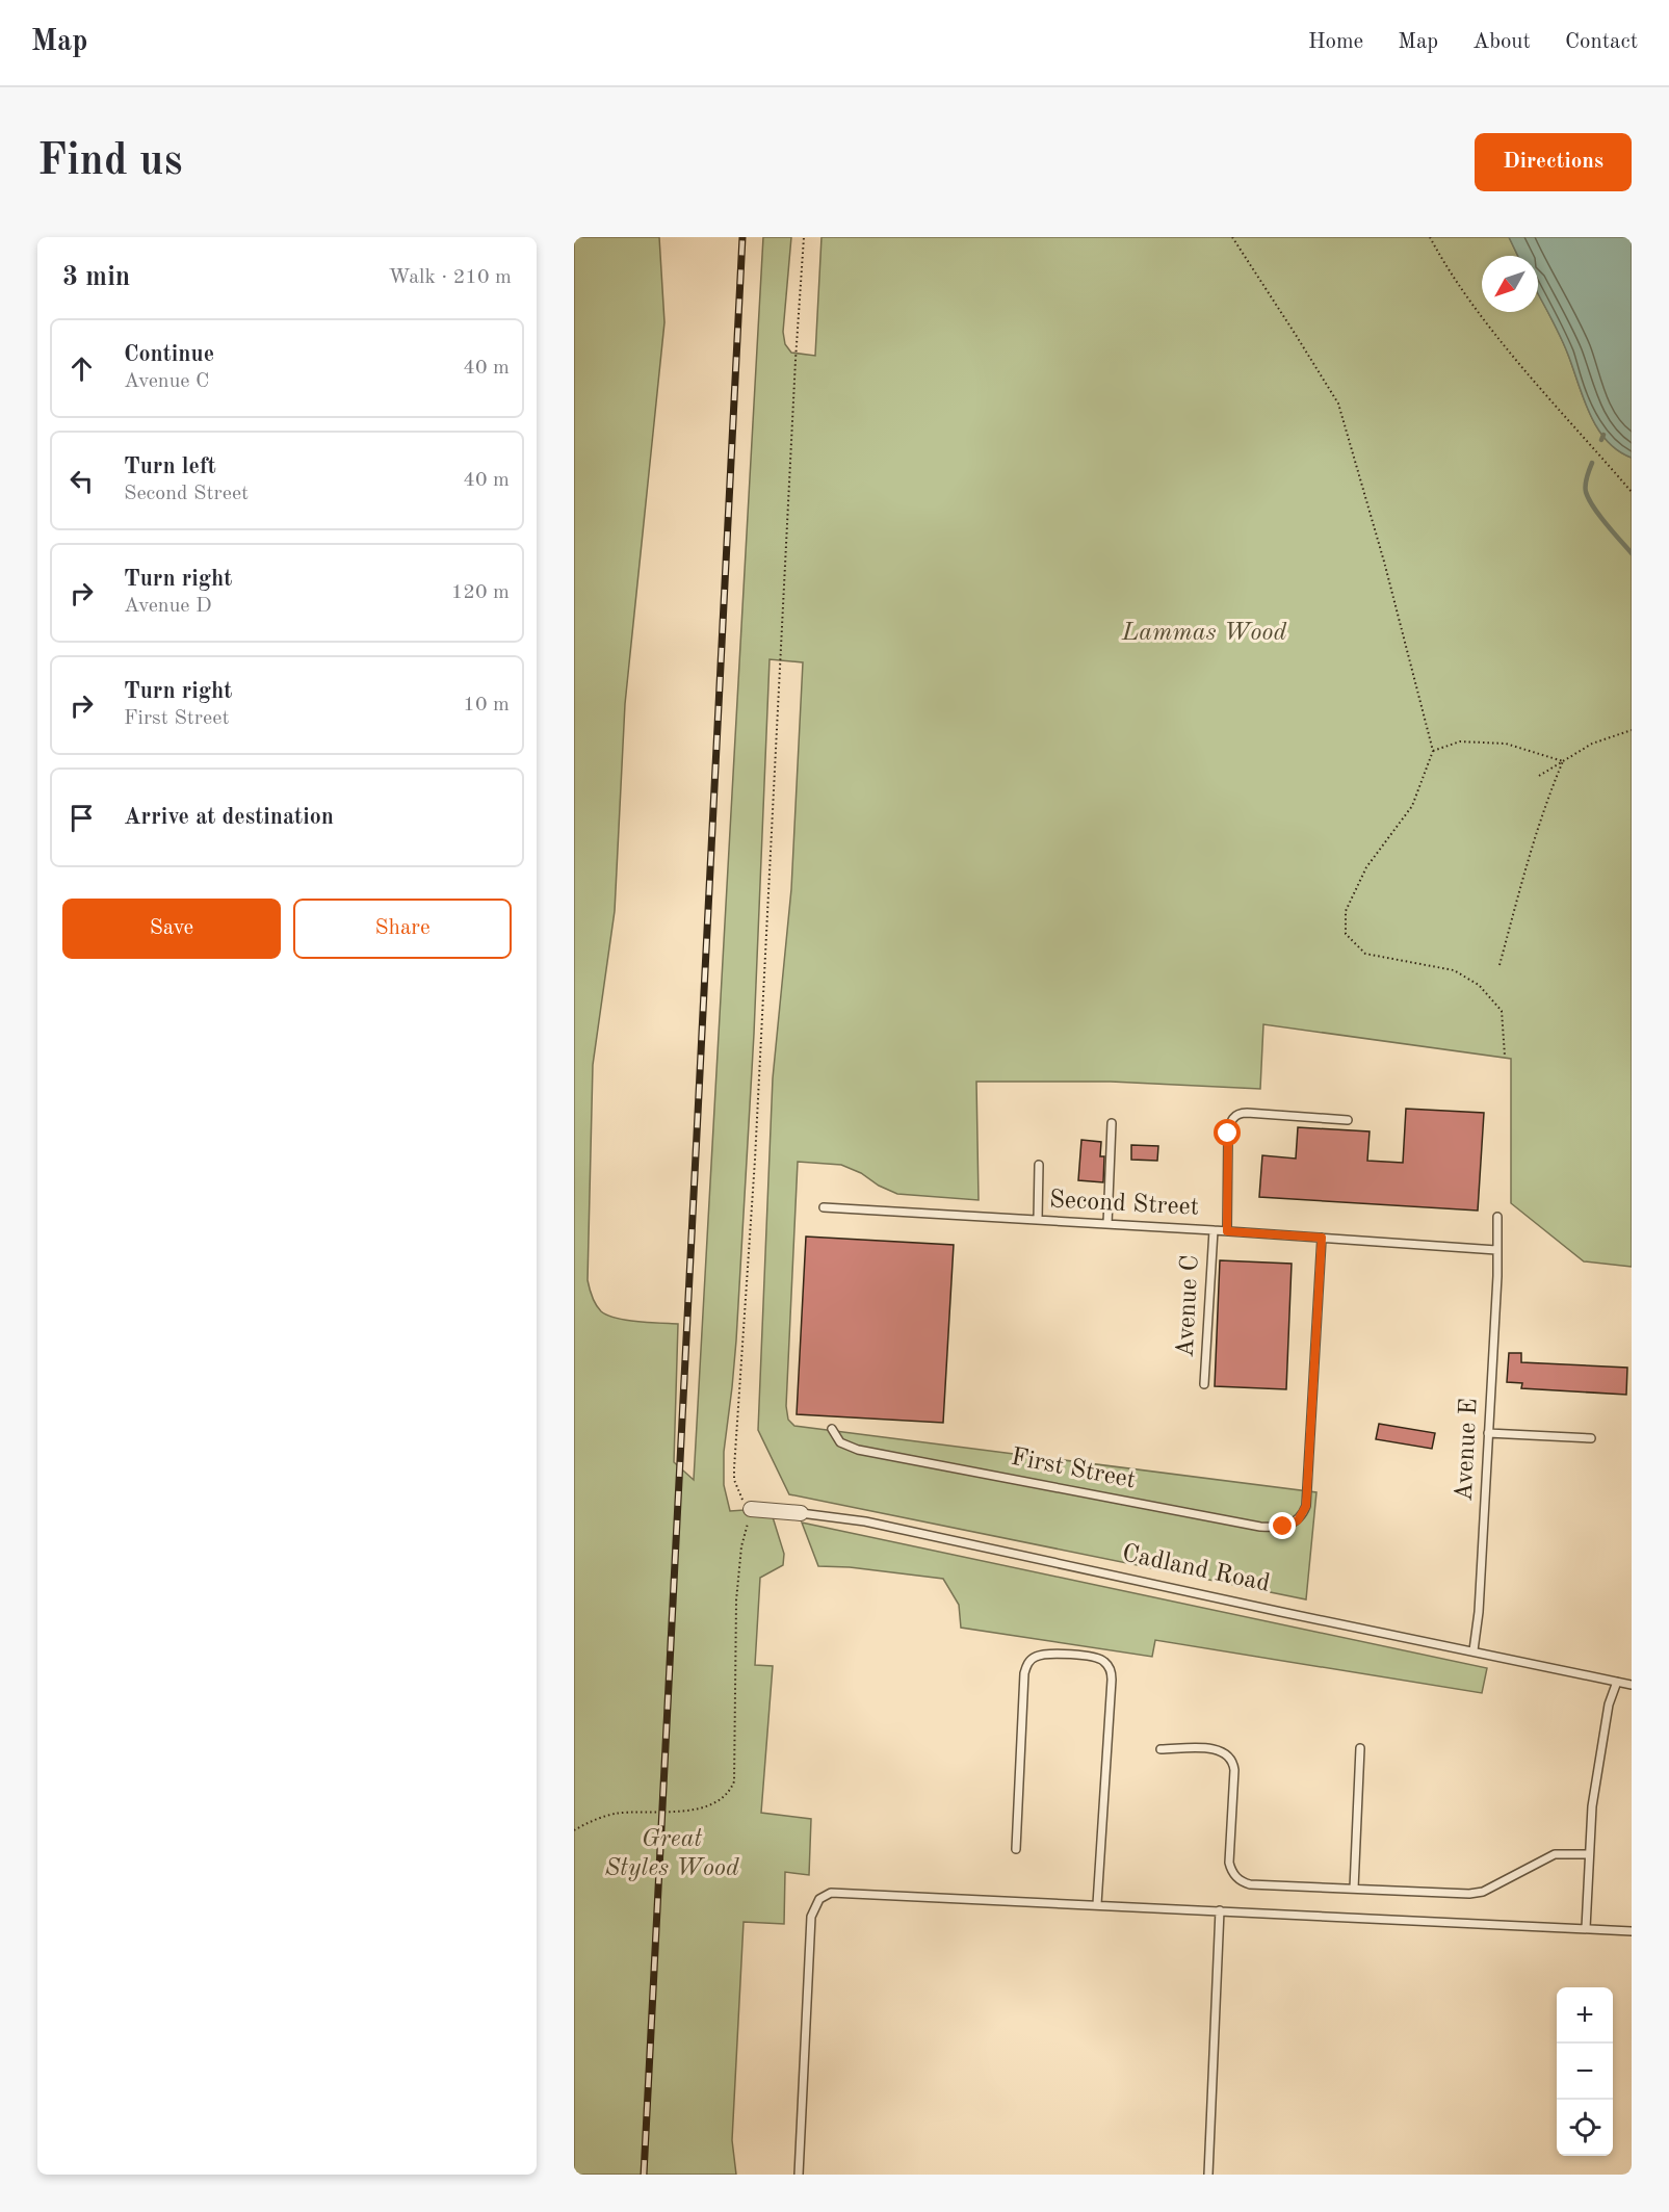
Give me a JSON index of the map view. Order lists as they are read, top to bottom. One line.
{"streets":{"street":["Cadland Road"],"lane":["Second Street","Avenue C","Avenue E","First Street"]},"crossings":[["Second Street","Avenue C"],["Second Street","Avenue E"],["Second Street","First Street"],["Avenue E","Cadland Road"]],"parks":["Lammas Wood","Great Styles Wood"],"north":"bottom left","page":{"header":"Map","nav":["Home","Map","About","Contact"],"buttons":["Directions",["Save","Share"]],"title":"Find us","heading":["3 min","Walk · 210 m"],"list":[["Continue","Avenue C","40 m"],["Turn left","Second Street","40 m"],["Turn right","Avenue D","120 m"],["Turn right","First Street","10 m"],"Arrive at destination"],"map_buttons":["+","−"]}}
